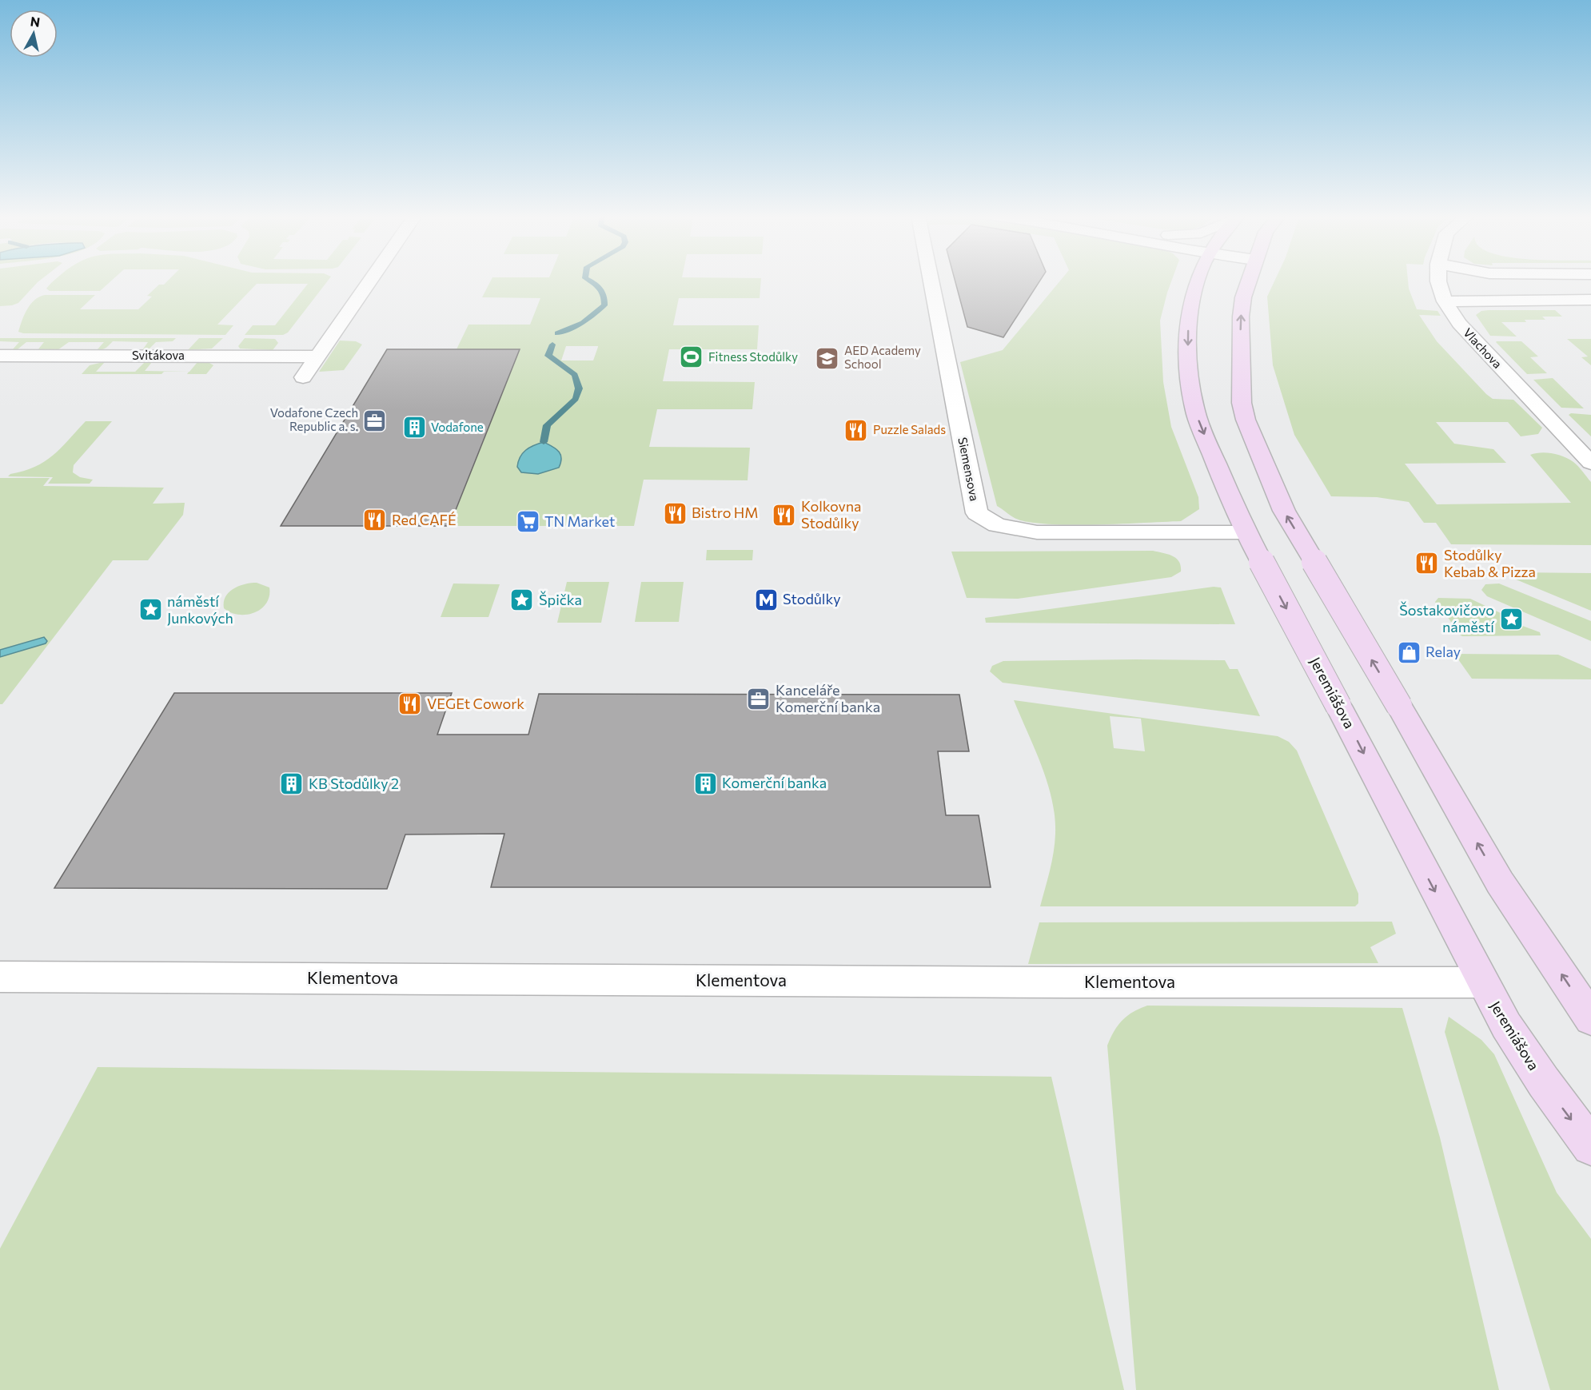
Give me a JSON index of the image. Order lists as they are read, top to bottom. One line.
{"streets":{"main road":["Jeremiášova"],"street":["Vlachova","Svitákova","Siemensova","Klementova"]},"crossings":[["Siemensova","Jeremiášova"],["Jeremiášova","Klementova"]],"places":{"sports":["Fitness Stodůlky"],"school or university":["AED Academy School"],"office":["Vodafone Czech Republic a. s.","Kanceláře Komerční banka"],"building":["Vodafone","Komerční banka","KB Stodůlky 2"],"restaurant":["Puzzle Salads","Bistro HM","Kolkovna Stodůlky","Red CAFÉ","Stodůlky Kebab & Pizza","VEGEt Cowork"],"supermarket":["TN Market"],"metro station":["Stodůlky"],"place":["Špička","náměstí Junkových","Šostakovičovo náměstí"],"shop":["Relay"]},"north":"top"}
